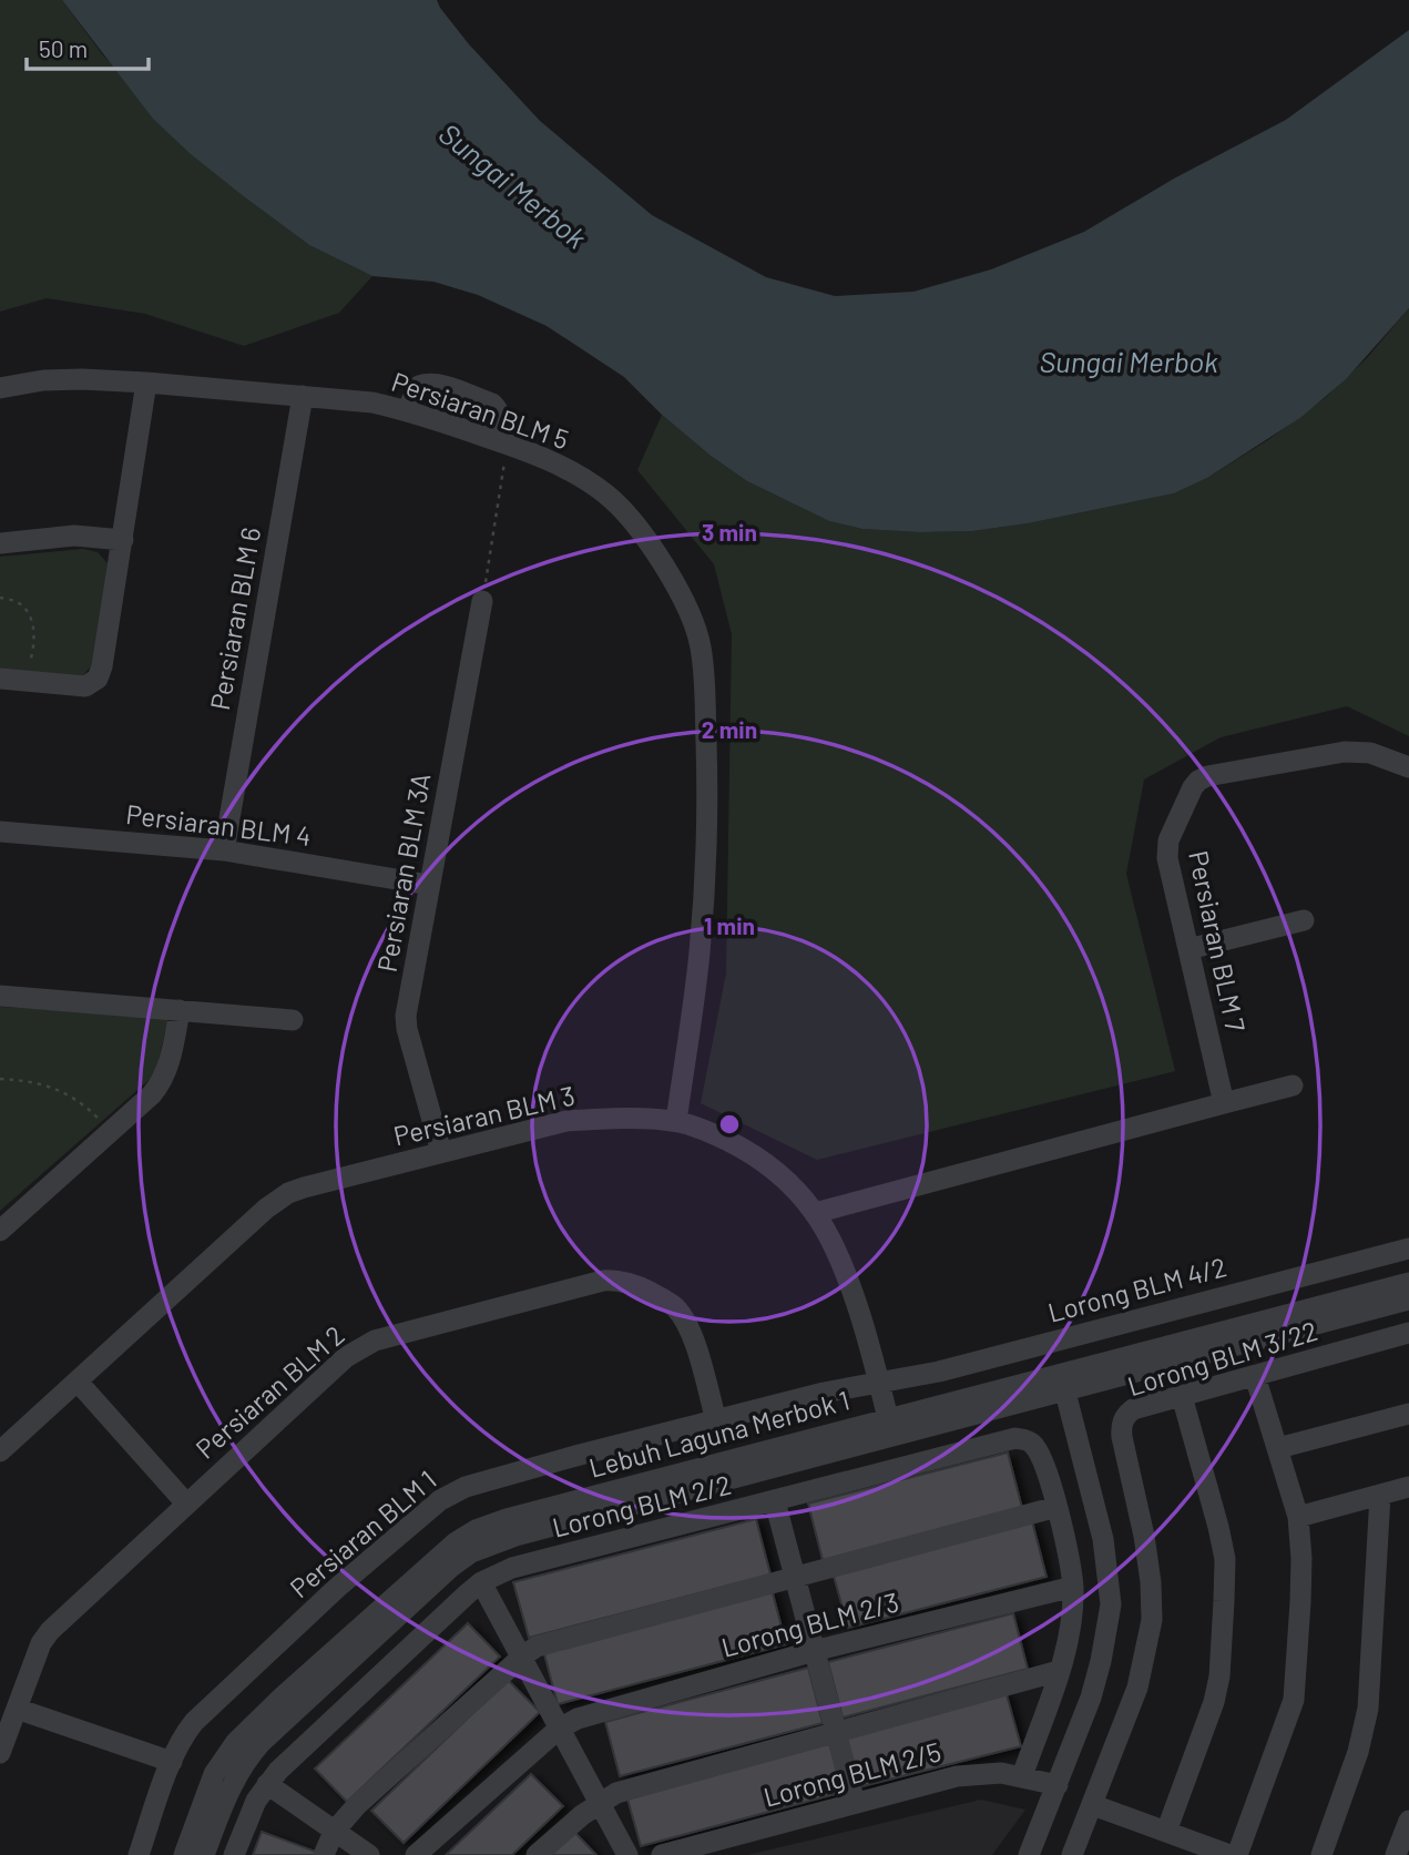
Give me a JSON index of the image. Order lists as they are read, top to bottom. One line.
{"streets":{"street":["Persiaran BLM 5","Persiaran BLM 6","Persiaran BLM 4","Persiaran BLM 3A","Persiaran BLM 7","Persiaran BLM 3","Lorong BLM 4/2","Lorong BLM 3/22","Persiaran BLM 2","Lebuh Laguna Merbok 1","Lorong BLM 2/2","Persiaran BLM 1","Lorong BLM 2/3","Lorong BLM 2/5"]},"crossings":[["Persiaran BLM 5","Persiaran BLM 6"],["Persiaran BLM 5","Persiaran BLM 3"],["Persiaran BLM 6","Persiaran BLM 4"],["Persiaran BLM 4","Persiaran BLM 3A"],["Persiaran BLM 3A","Persiaran BLM 3"],["Persiaran BLM 3","Lorong BLM 4/2"],["Persiaran BLM 3","Lebuh Laguna Merbok 1"],["Persiaran BLM 3","Persiaran BLM 1"],["Lorong BLM 4/2","Persiaran BLM 1"],["Persiaran BLM 2","Persiaran BLM 1"],["Lorong BLM 2/2","Lorong BLM 2/3"]],"water":["Sungai Merbok"],"scale_bar":"50 m","rings":["3 min","2 min","1 min"]}
